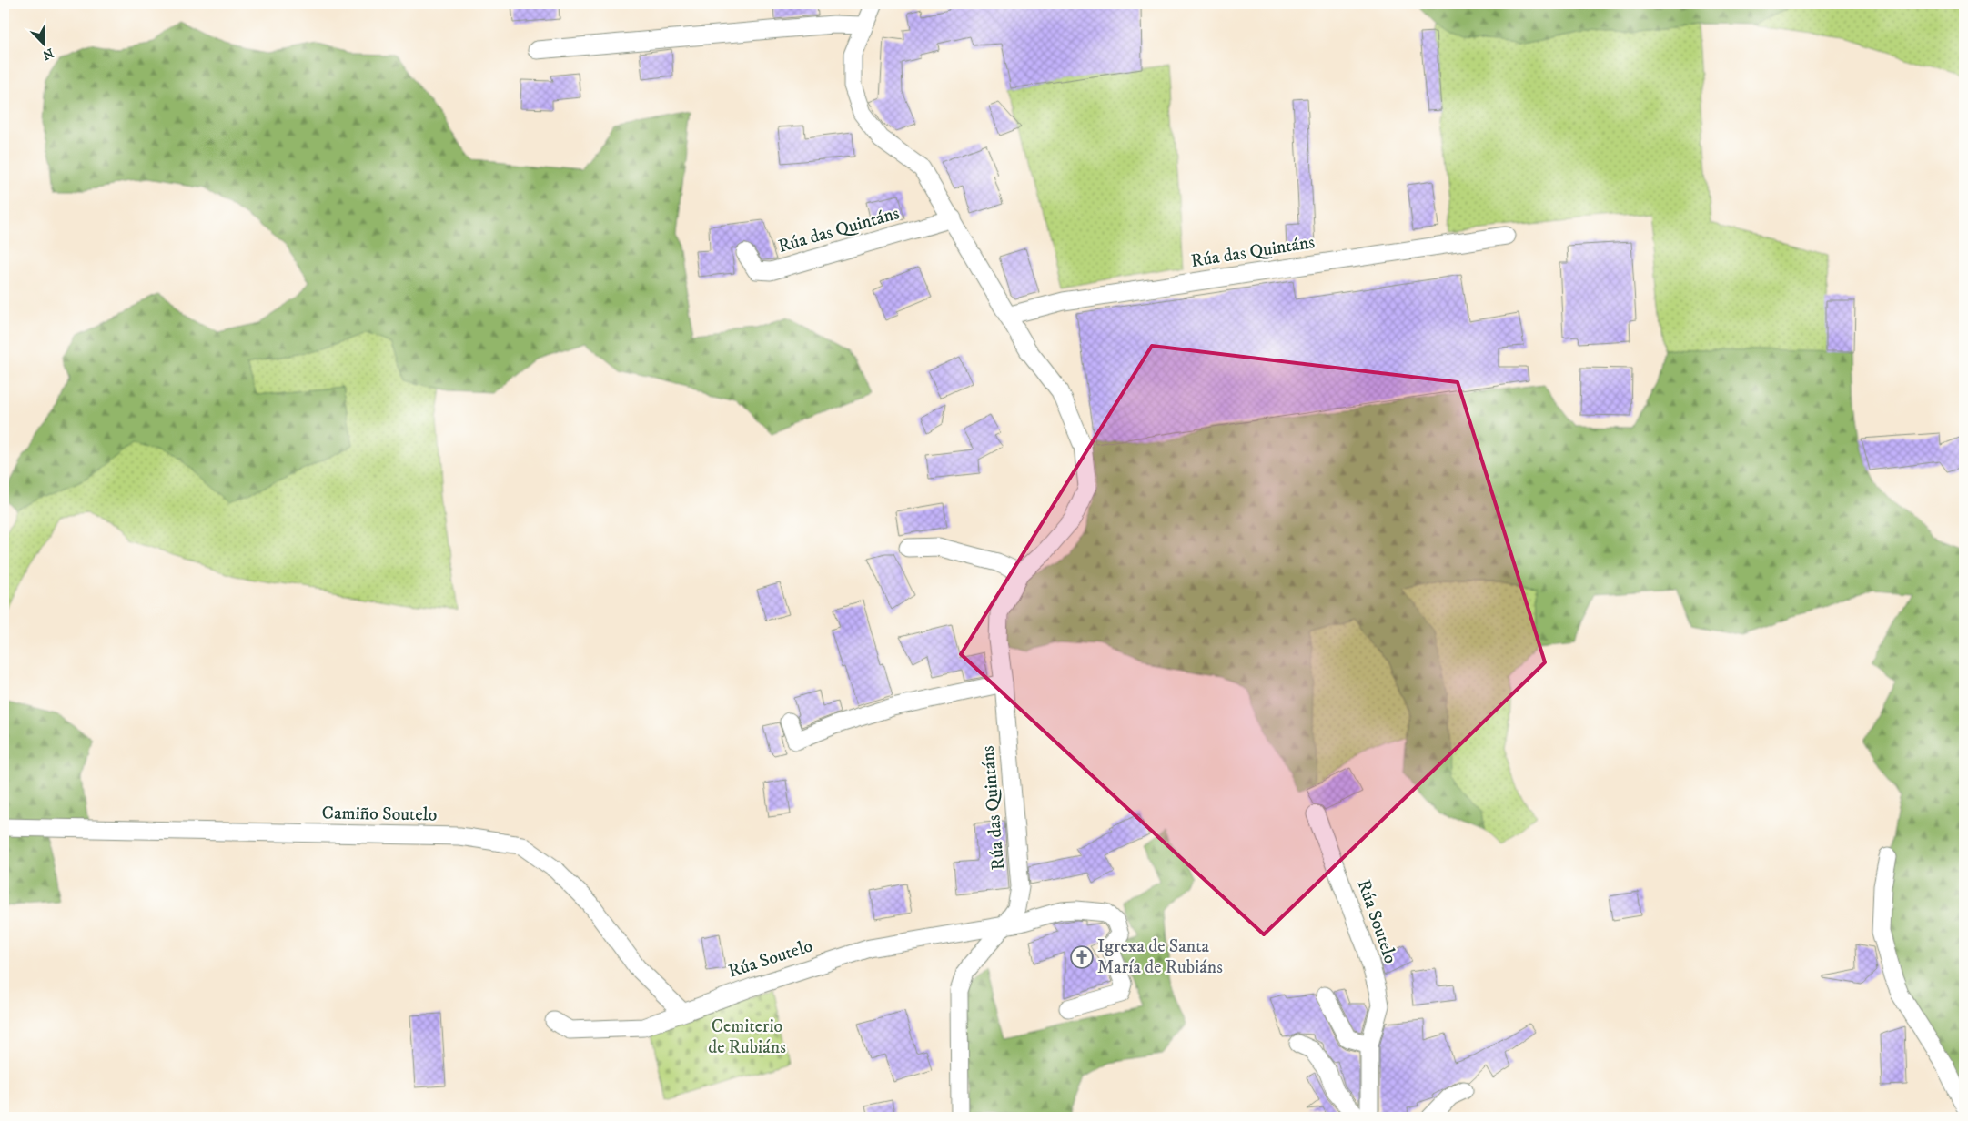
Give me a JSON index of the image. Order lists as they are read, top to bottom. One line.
{"streets":{"street":["Rúa das Quintáns","Camiño Soutelo","Rúa Soutelo"]},"crossings":[["Rúa das Quintáns","Rúa Soutelo"],["Camiño Soutelo","Rúa Soutelo"]],"parks":["Cemiterio de Rubiáns"],"places":{"church":["Igrexa de Santa María de Rubiáns"]},"north":"bottom right"}
